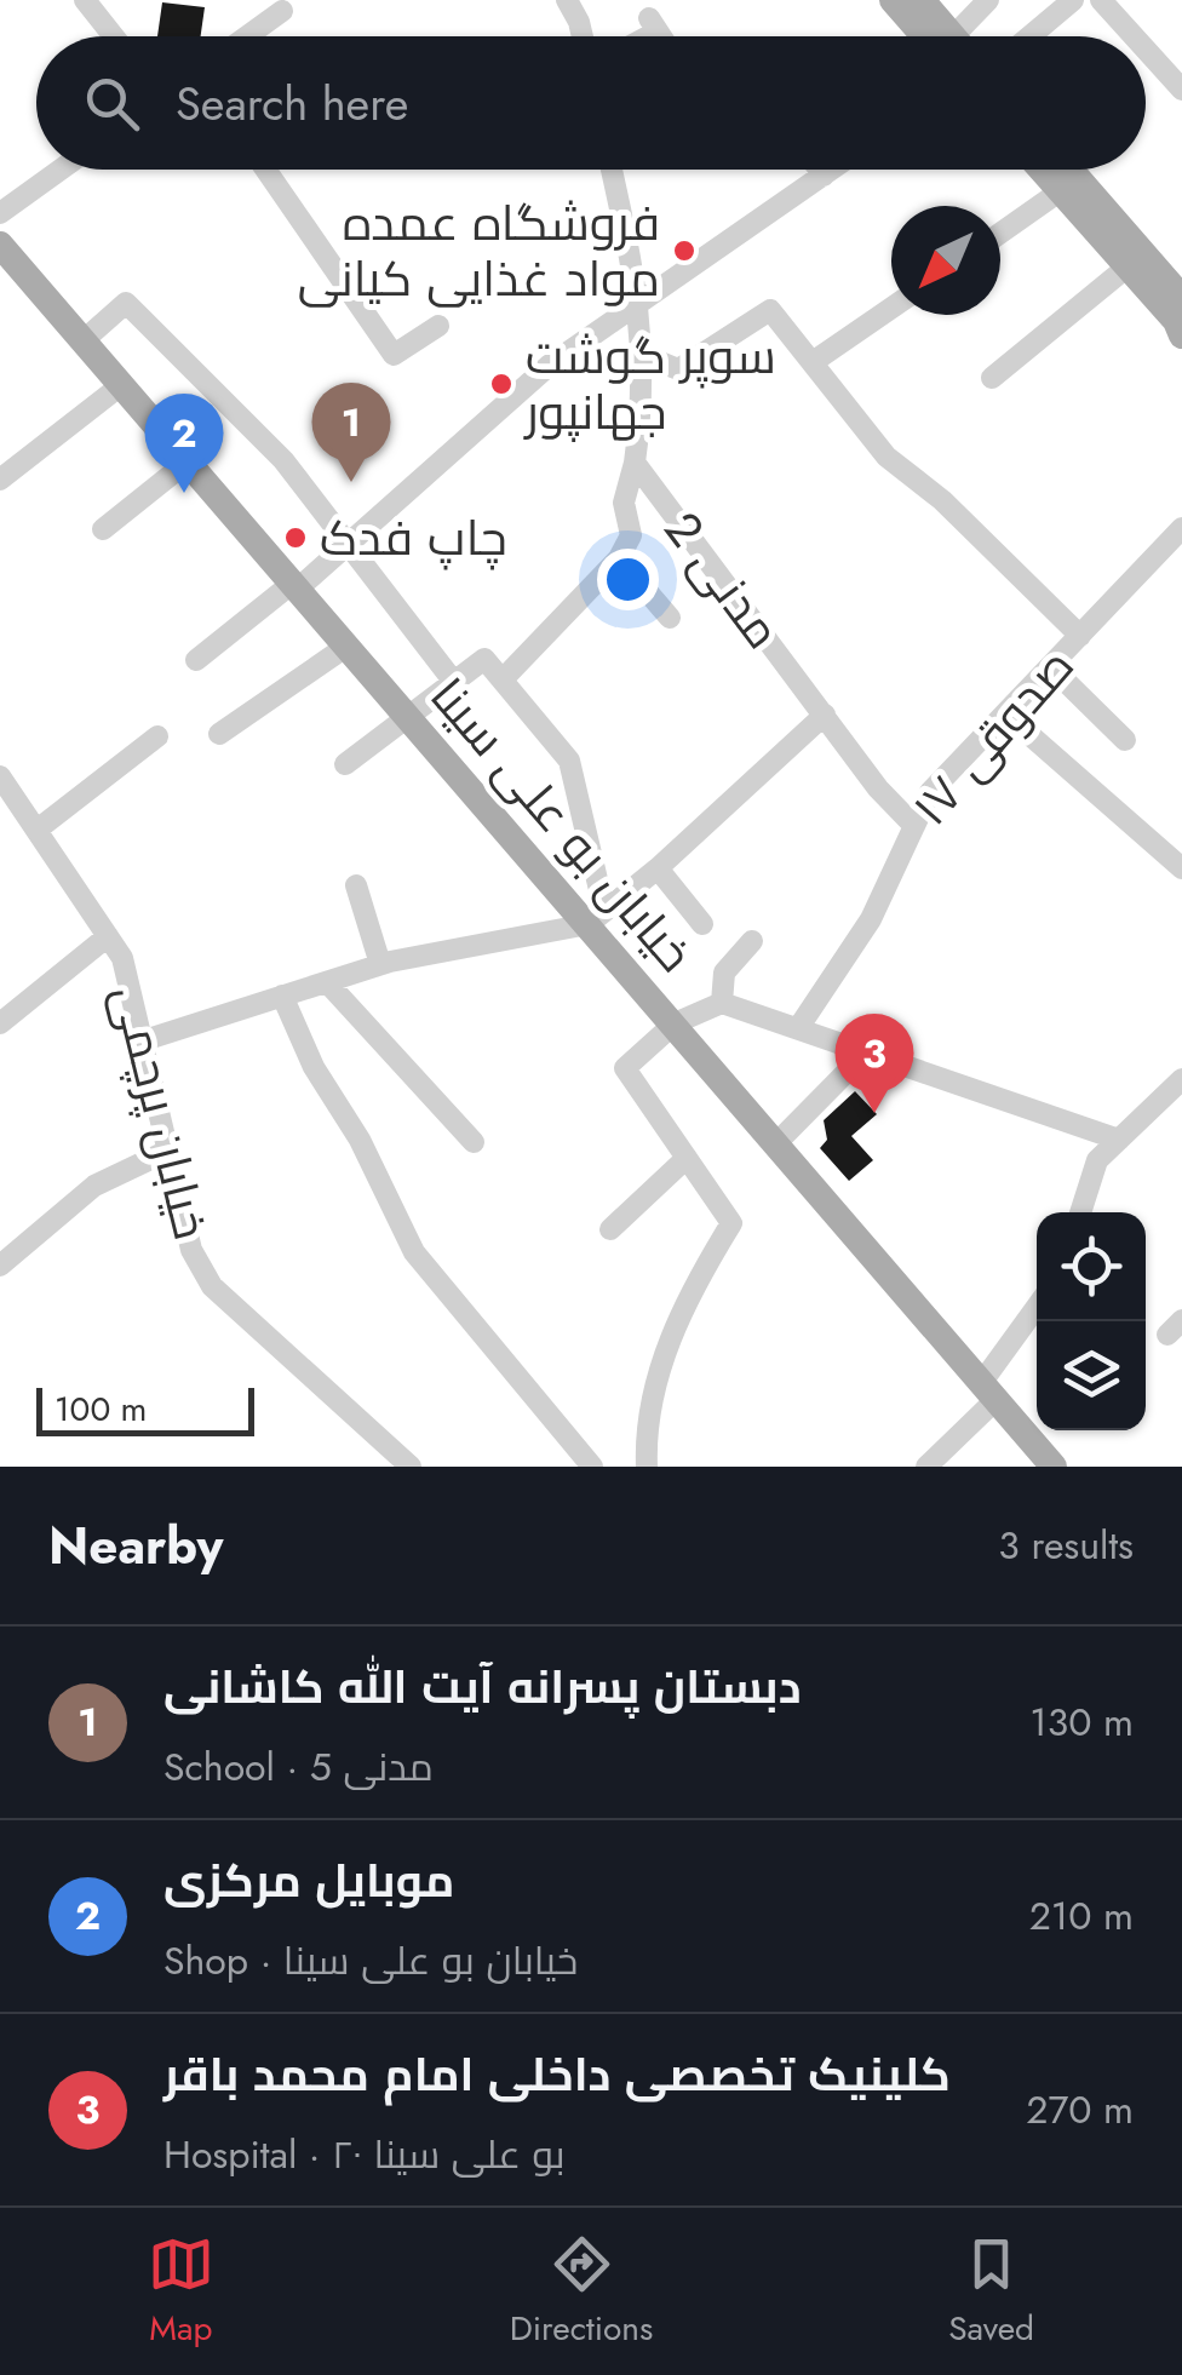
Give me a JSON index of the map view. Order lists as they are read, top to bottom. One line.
{"streets":{"main road":["خیابان بو علی سینا"],"street":["مدنی 2","صدوقی ۱۷","خیابان پرچمی"]},"crossings":[["مدنی 2","صدوقی ۱۷"]],"places":["فروشگاه عمده مواد غذایی کیانی","سوپر گوشت جهانپور","چاپ فدک"],"scale_bar":"100 m","north":"bottom left","page":{"search":"Search here","pins":["1","2","3"],"scale":"100 m","heading":["Nearby","3 results"],"list":[{"mark":"1","name":"دبستان پسرانه آیت الله کاشانی","note":"School · مدنی 5","value":"130 m"},{"mark":"2","name":"موبایل مرکزی","note":"Shop · خیابان بو علی سینا","value":"210 m"},{"mark":"3","name":"کلینیک تخصصی داخلی امام محمد باقر","note":"Hospital · بو علی سینا ۲۰","value":"270 m"}],"nav":["Map","Directions","Saved"]}}
